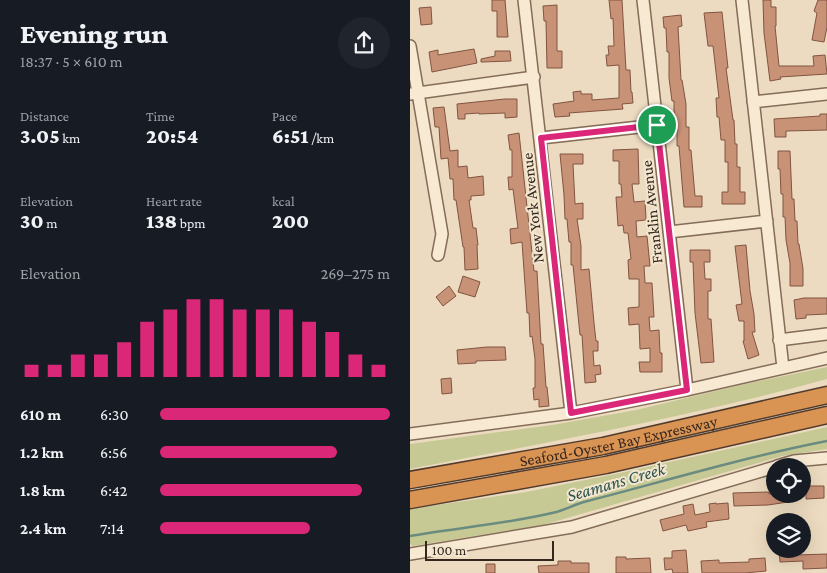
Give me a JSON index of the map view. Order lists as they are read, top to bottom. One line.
{"streets":{"highway":["Seaford-Oyster Bay Expressway"],"street":["New York Avenue","Franklin Avenue"]},"water":["Seamans Creek"],"scale_bar":"100 m","page":{"heading":["Evening run","18:37 · 5 × 610 m"],"stats":[["Distance","3.05 km"],["Time","20:54"],["Pace","6:51 /km"],["Elevation","30 m"],["Heart rate","138 bpm"],["kcal","200"]],"chart":["Elevation","269–275 m"],"list":[{"name":"610 m","note":"6:30"},{"name":"1.2 km","note":"6:56"},{"name":"1.8 km","note":"6:42"},{"name":"2.4 km","note":"7:14"}],"scale":"100 m"}}
